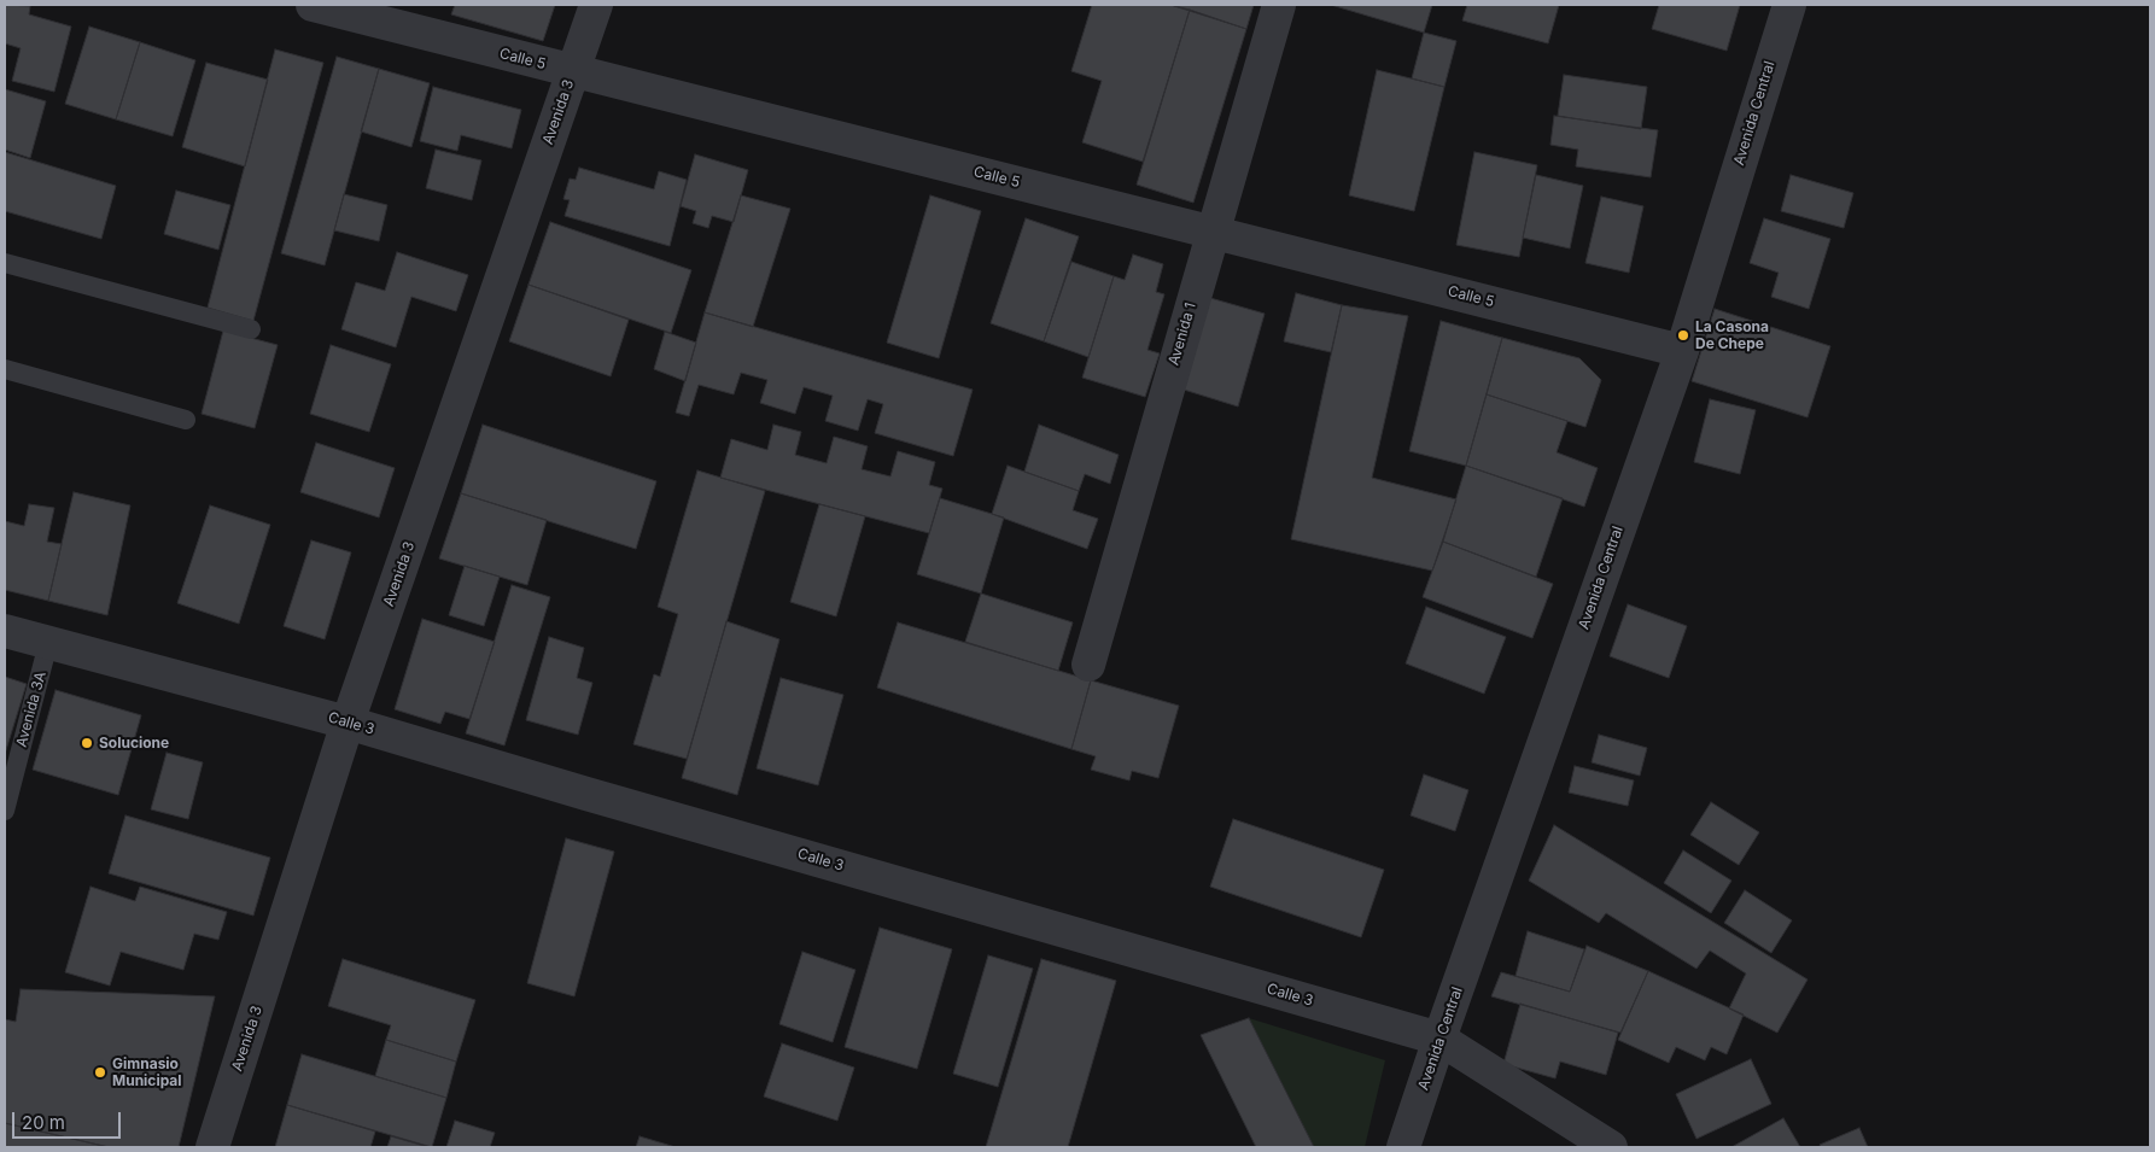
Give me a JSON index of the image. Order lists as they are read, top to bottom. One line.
{"streets":{"street":["Calle 5","Avenida 3","Avenida Central","Avenida 1","Calle 3"],"lane":["Avenida 3A"]},"crossings":[["Calle 5","Avenida 3"],["Calle 5","Avenida Central"],["Calle 5","Avenida 1"],["Avenida 3","Calle 3"],["Avenida Central","Calle 3"],["Avenida 3A","Calle 3"]],"places":["La Casona De Chepe","Solucione","Gimnasio Municipal"],"scale_bar":"20 m"}
